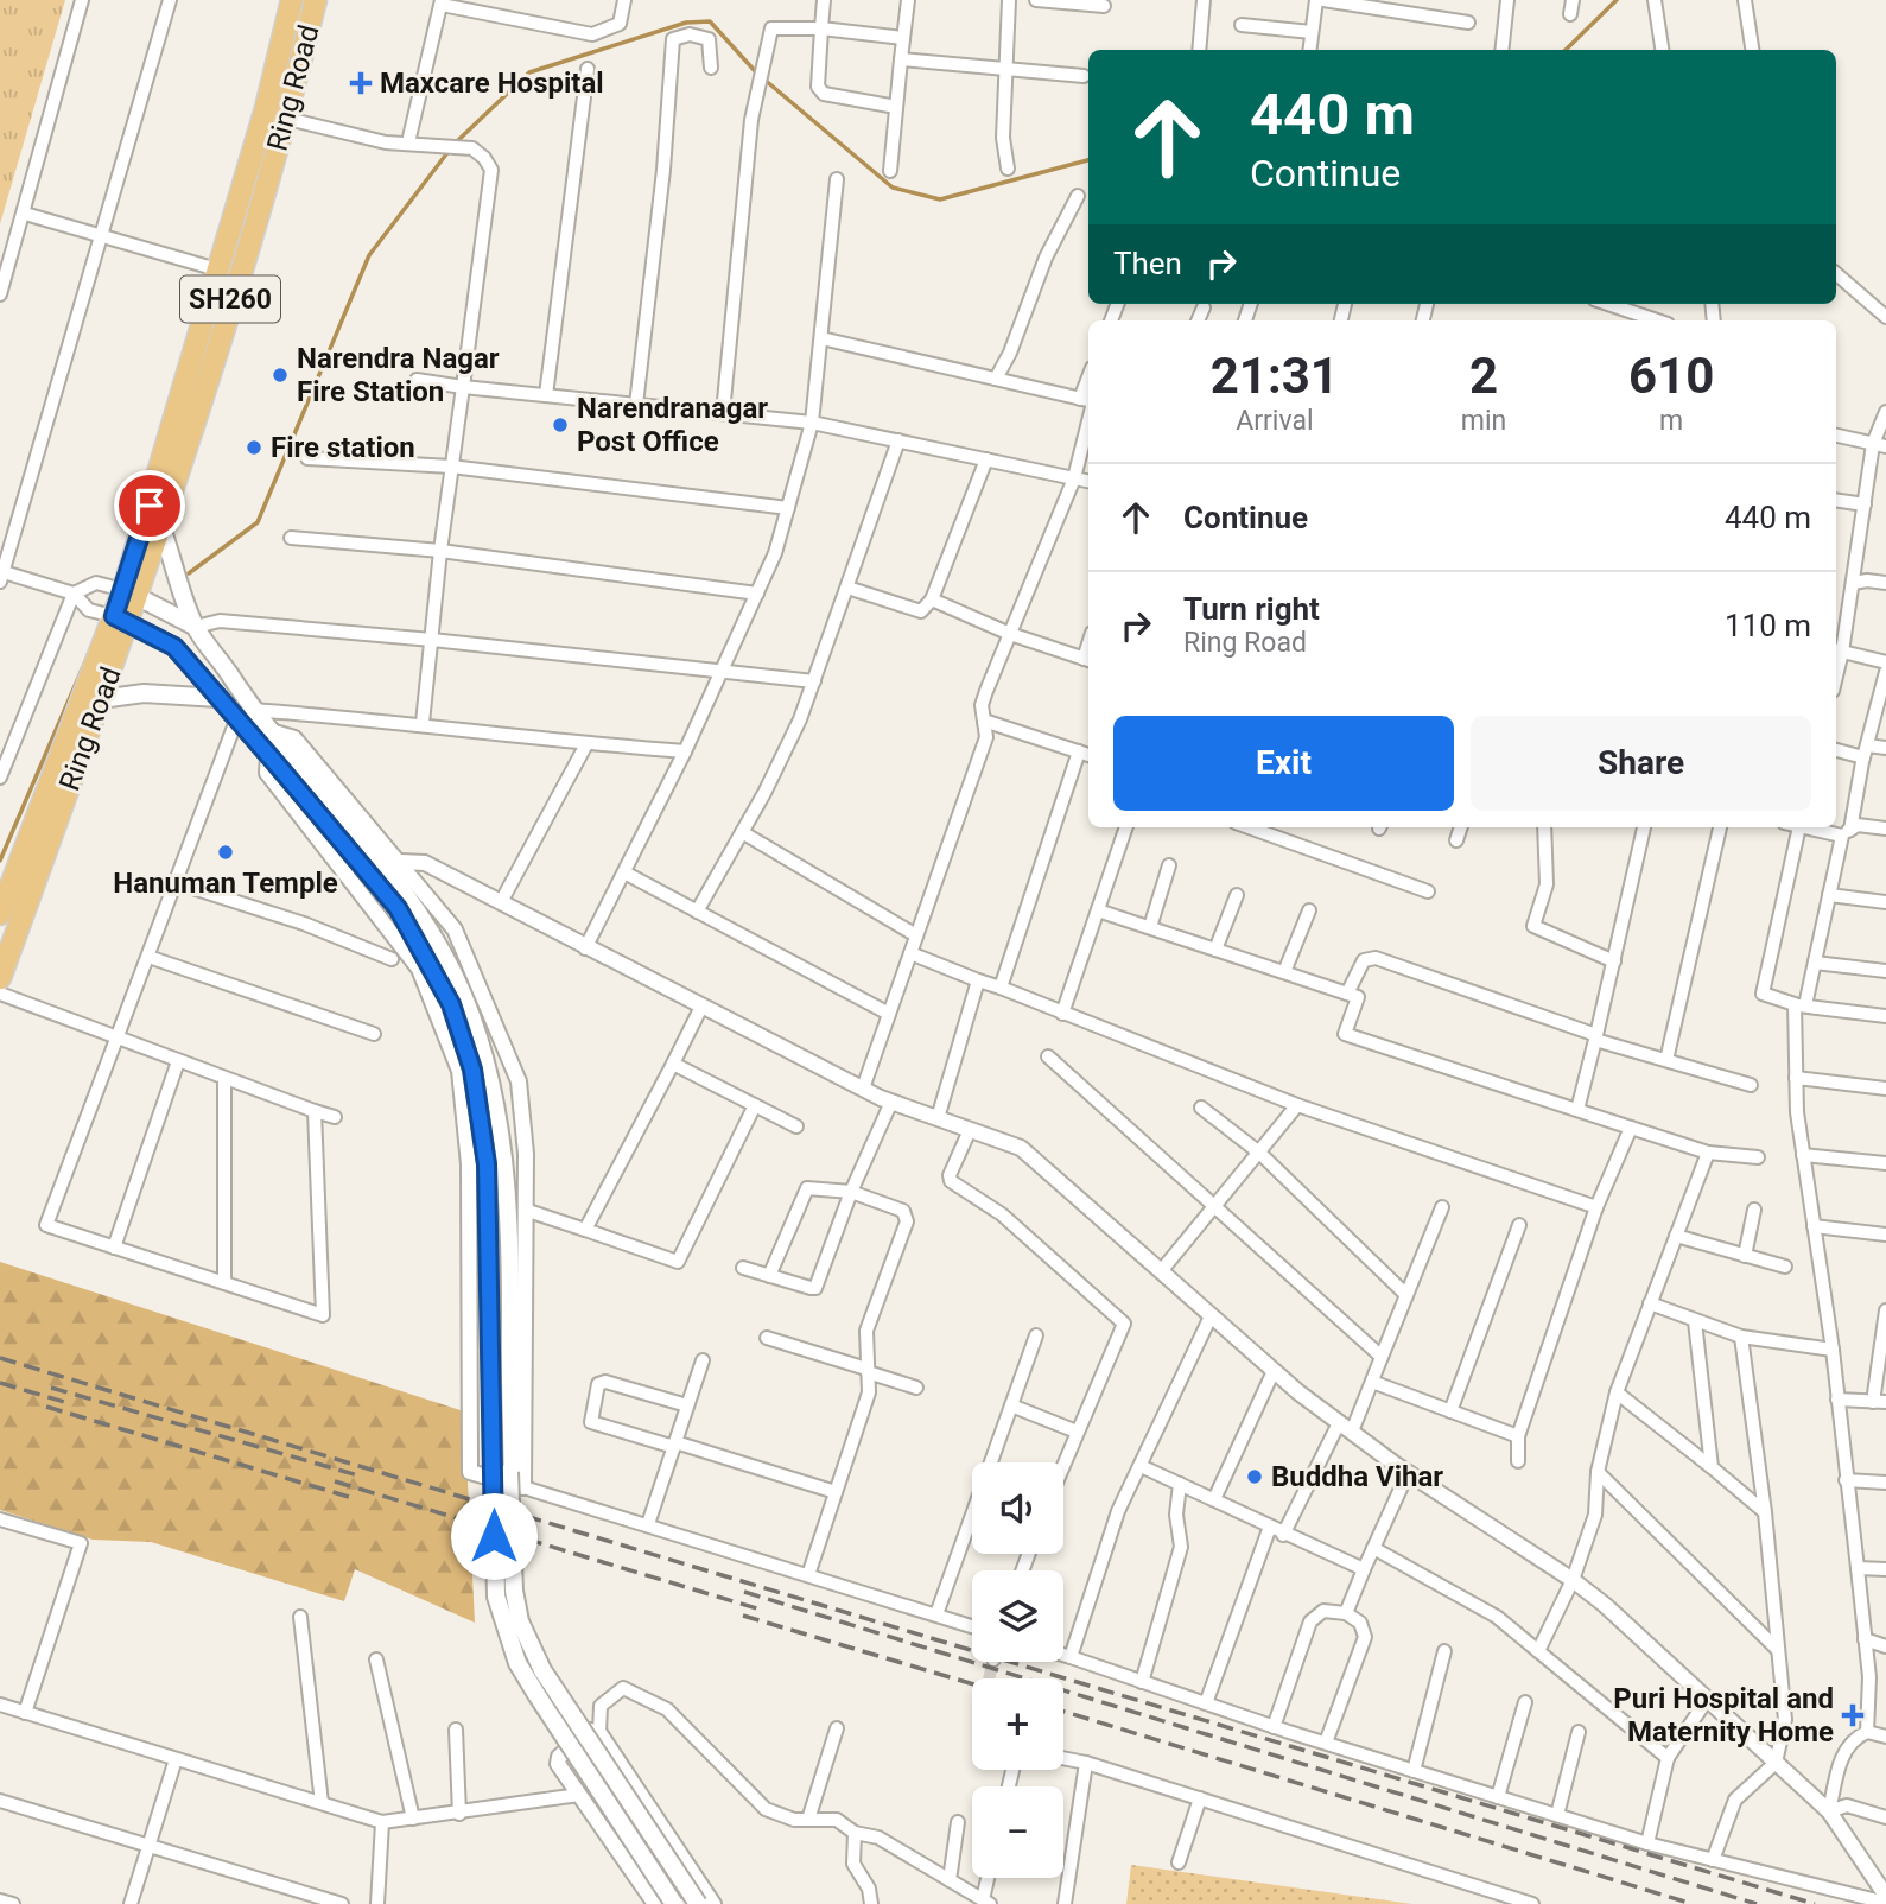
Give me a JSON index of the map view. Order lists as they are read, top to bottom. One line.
{"streets":{"highway":["Ring Road","SH260"]},"places":{"health":["Maxcare Hospital","Puri Hospital and Maternity Home"],"other":["Narendra Nagar Fire Station","Narendranagar Post Office","Fire station","Hanuman Temple","Buddha Vihar"]},"page":{"turn":["440 m","Continue"],"then":"Then","eta":["21:31","Arrival","2","min","610","m"],"list":[{"name":"Continue","value":"440 m"},{"name":"Turn right","note":"Ring Road","value":"110 m"}],"buttons":["Exit","Share"],"map_buttons":["+","−"]}}
